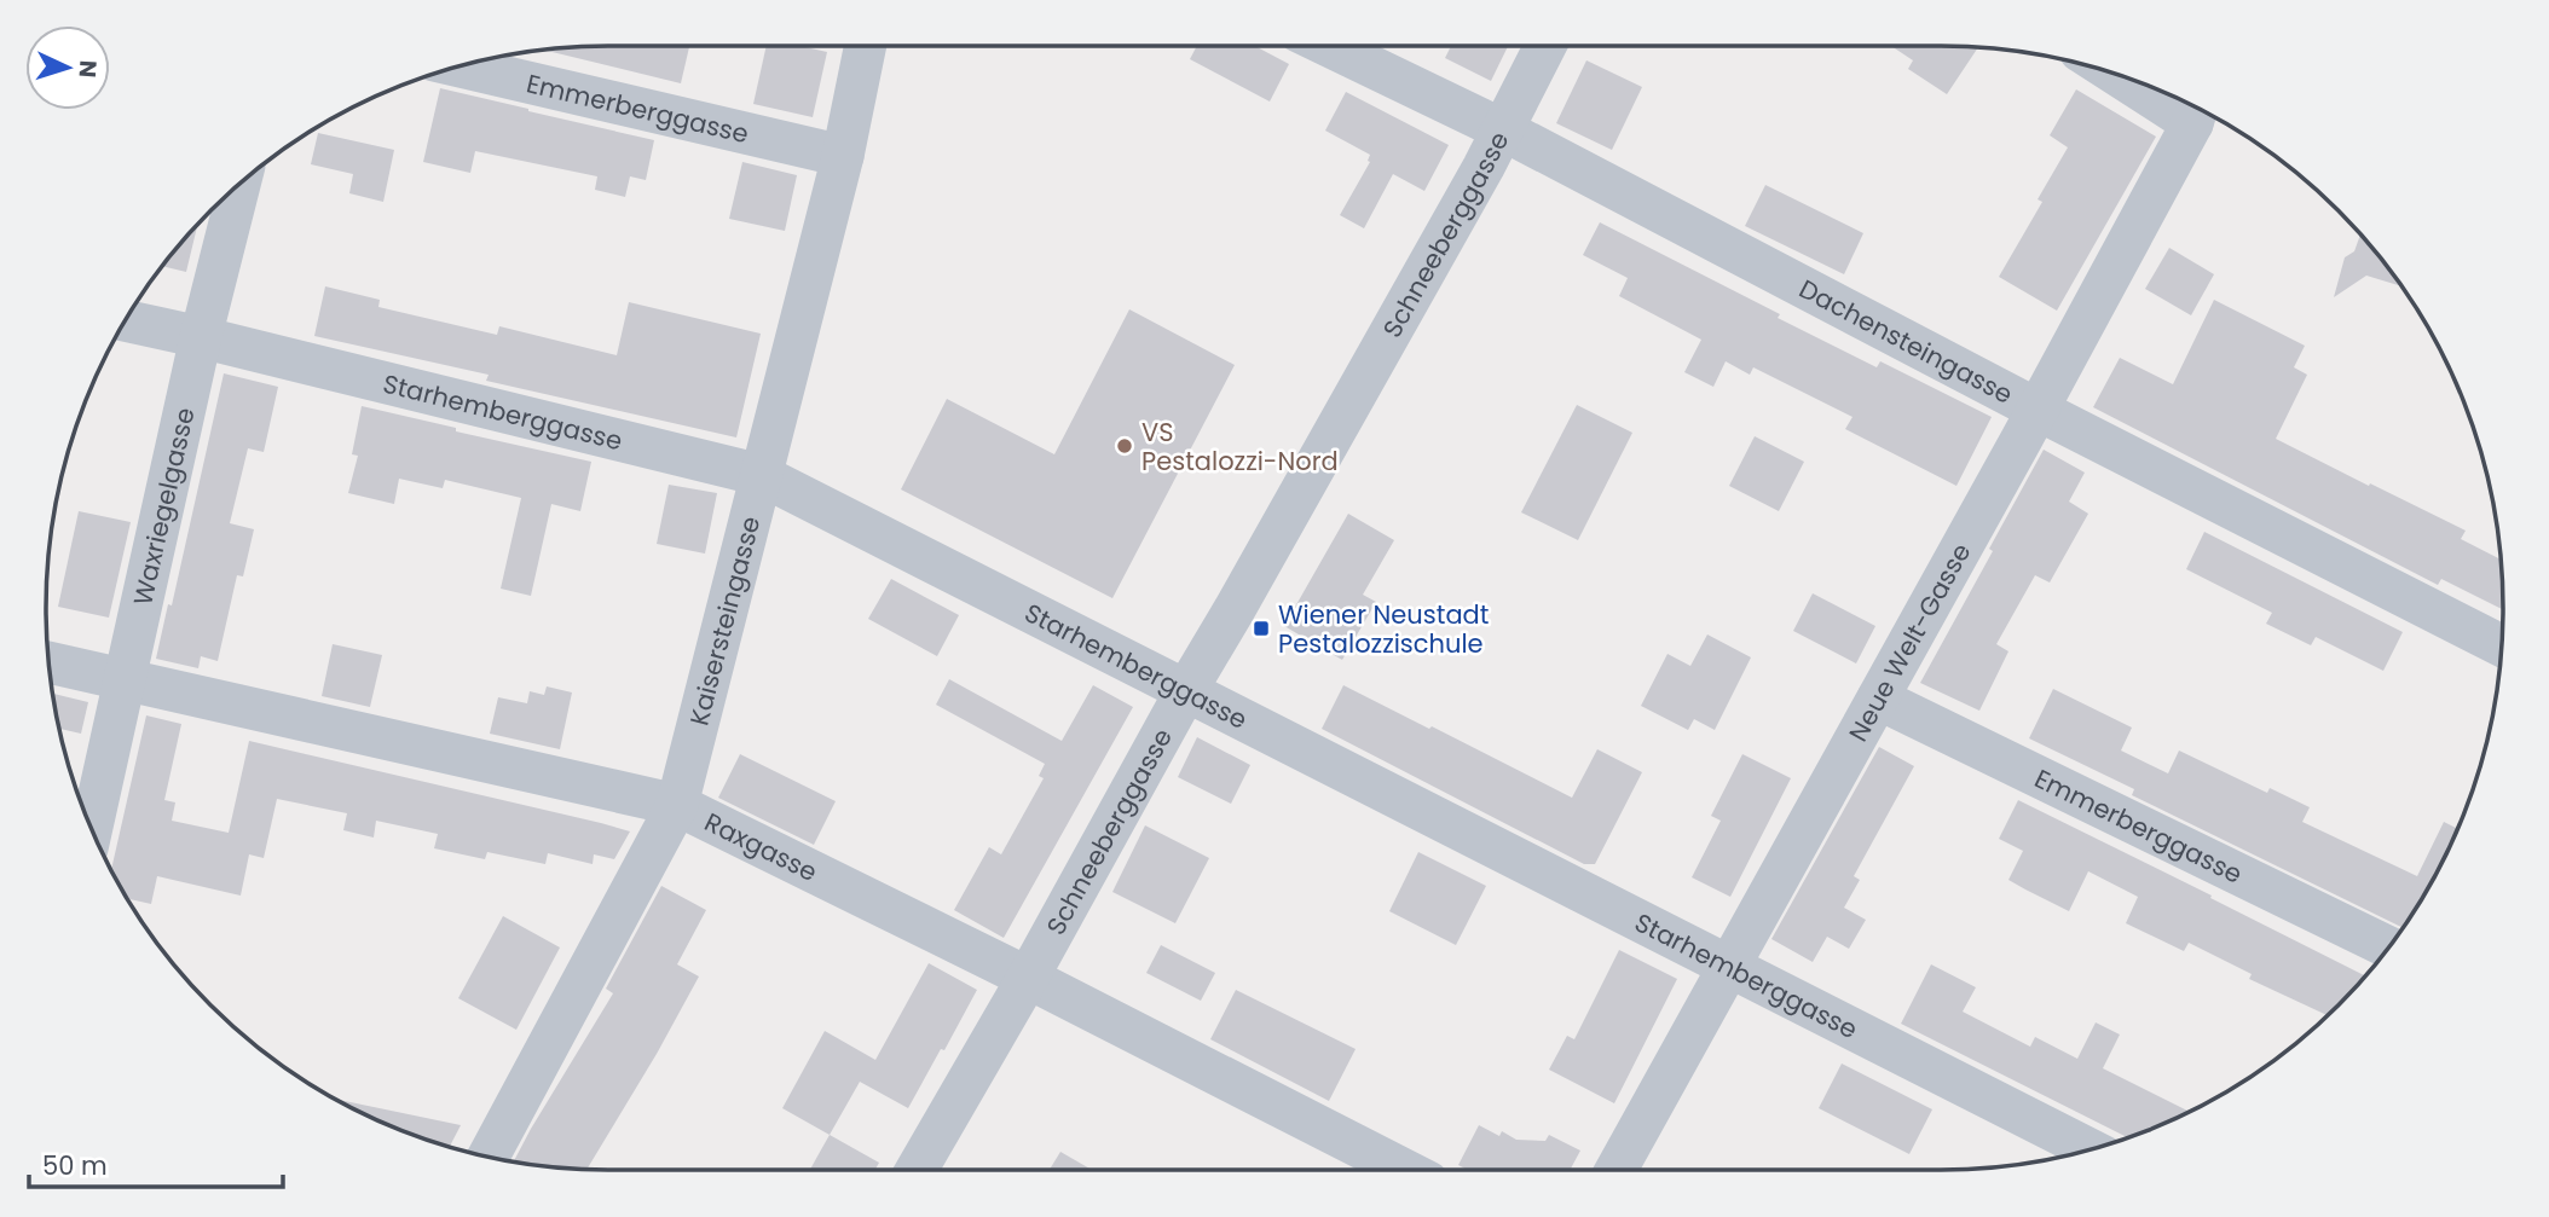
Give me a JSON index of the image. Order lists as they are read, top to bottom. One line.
{"streets":{"street":["Emmerberggasse","Schneeberggasse","Dachensteingasse","Starhemberggasse","Waxriegelgasse","Kaisersteingasse","Neue Welt-Gasse","Raxgasse"]},"crossings":[["Emmerberggasse","Kaisersteingasse"],["Emmerberggasse","Neue Welt-Gasse"],["Schneeberggasse","Dachensteingasse"],["Schneeberggasse","Starhemberggasse"],["Schneeberggasse","Raxgasse"],["Dachensteingasse","Neue Welt-Gasse"],["Starhemberggasse","Waxriegelgasse"],["Starhemberggasse","Kaisersteingasse"],["Starhemberggasse","Neue Welt-Gasse"],["Waxriegelgasse","Raxgasse"],["Kaisersteingasse","Raxgasse"]],"places":{"other":["VS Pestalozzi-Nord"],"transit":["Wiener Neustadt Pestalozzischule"]},"scale_bar":"50 m","north":"right"}
